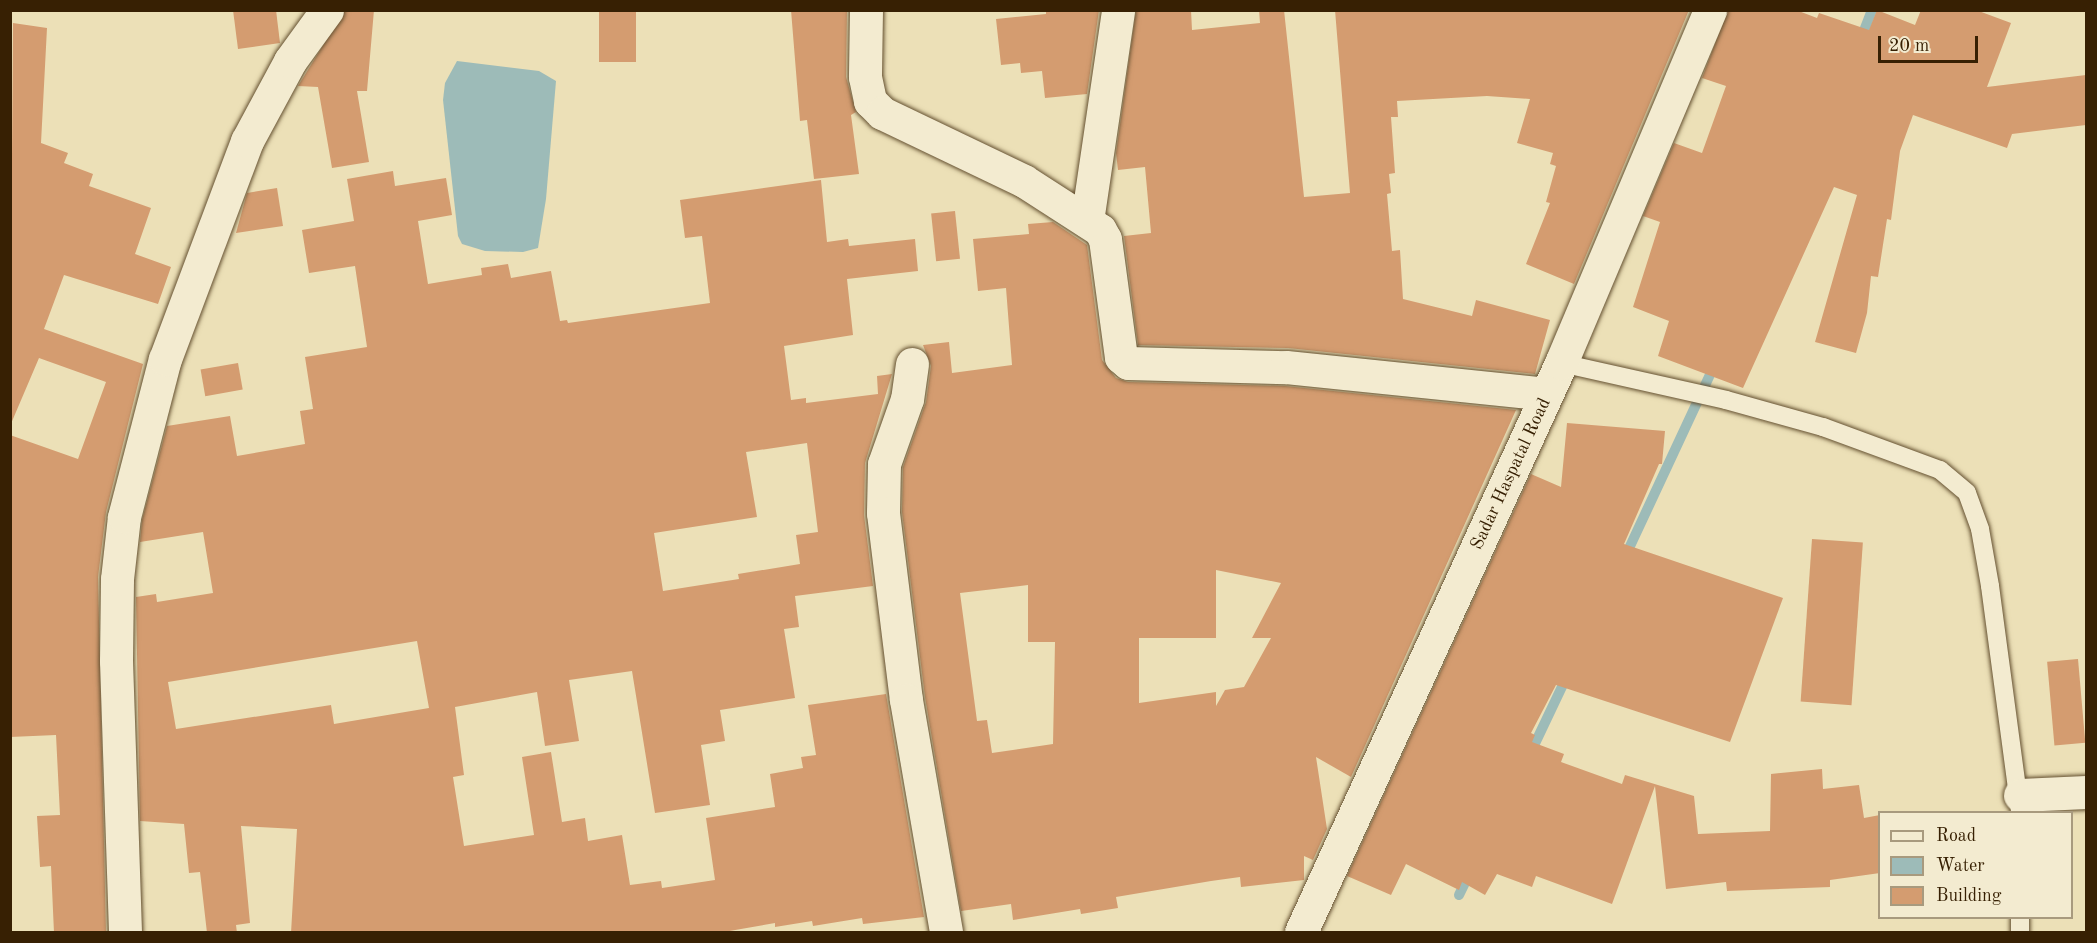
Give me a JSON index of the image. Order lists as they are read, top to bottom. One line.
{"streets":{"street":["Sadar Haspatal Road"]},"legend":["Road","Water","Building"],"scale_bar":"20 m"}
